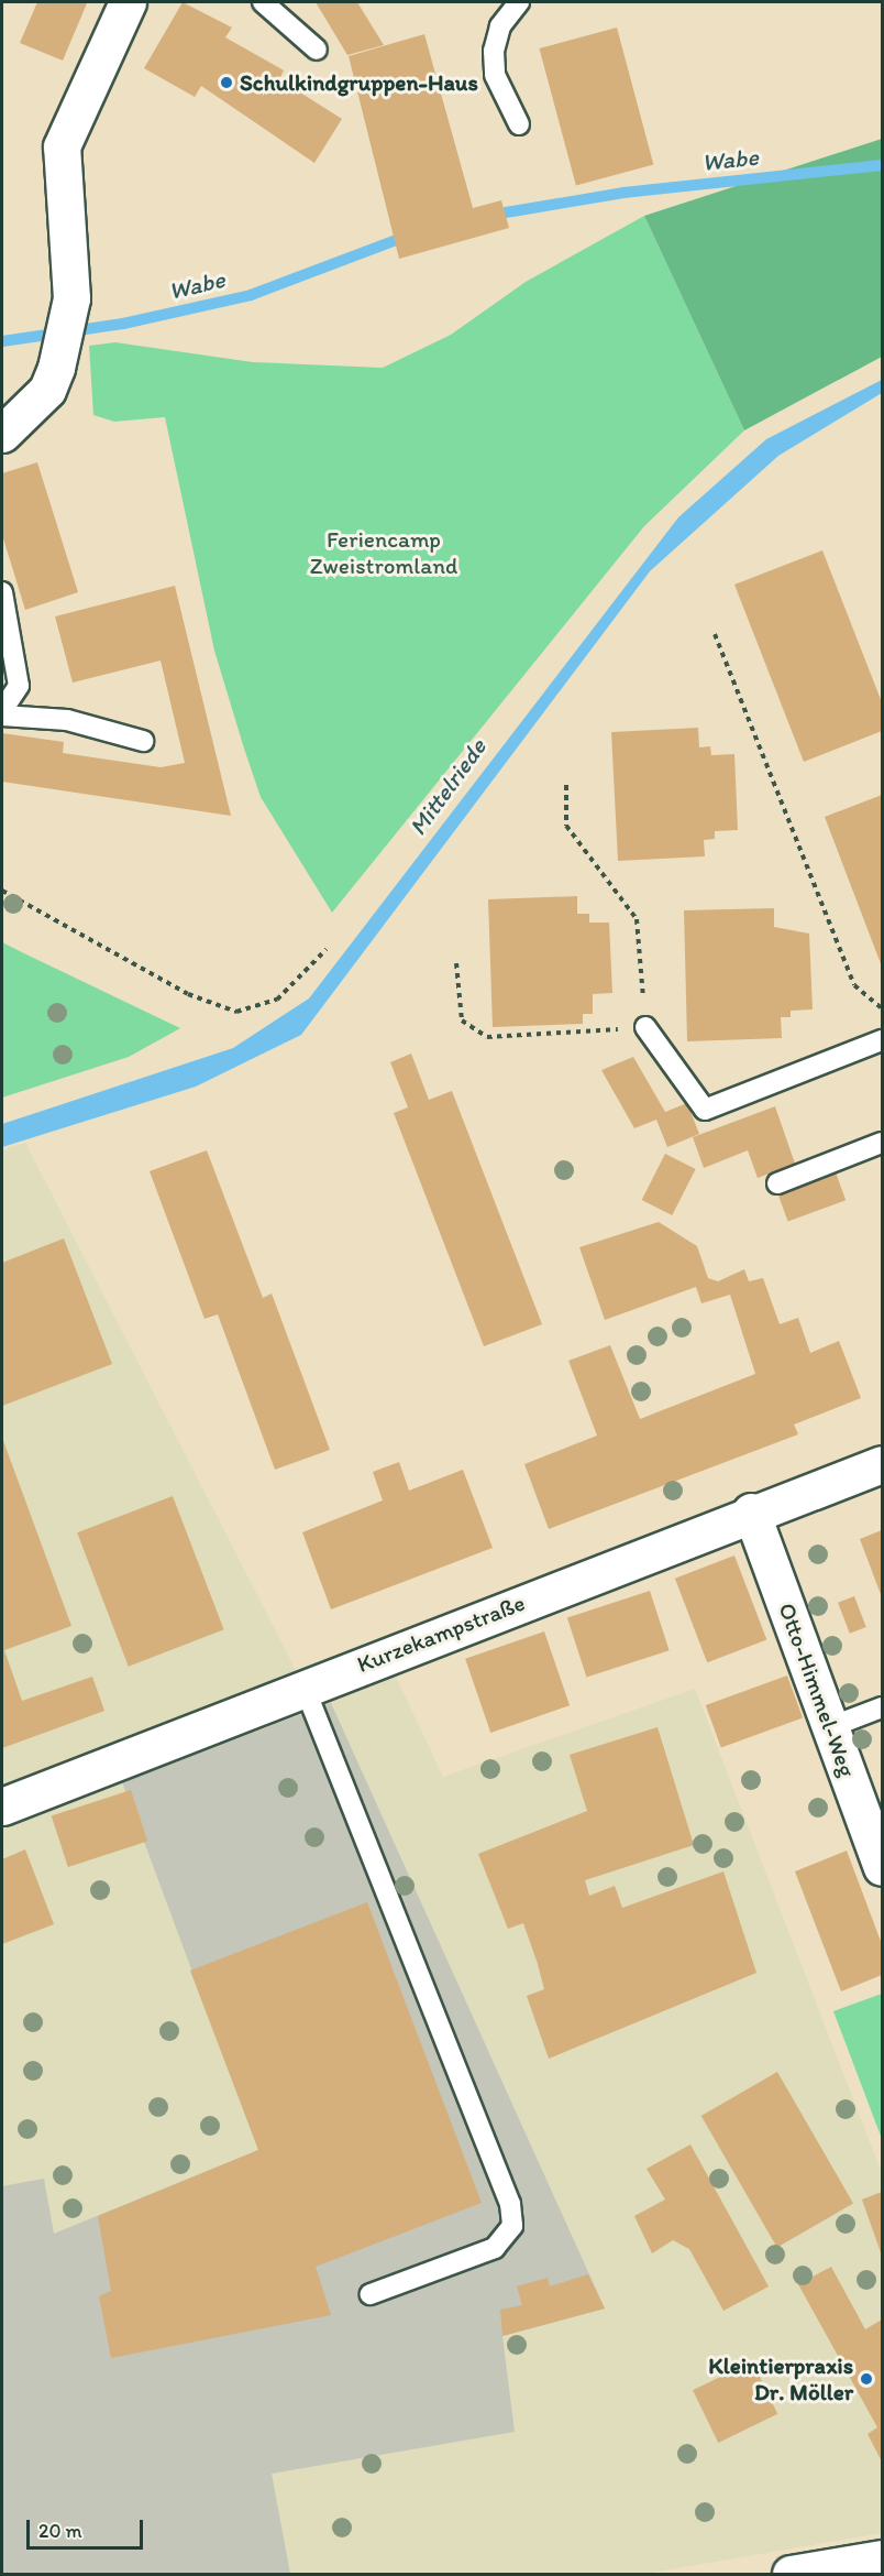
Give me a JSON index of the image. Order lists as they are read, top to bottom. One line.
{"streets":{"street":["Kurzekampstraße","Otto-Himmel-Weg"]},"crossings":[["Kurzekampstraße","Otto-Himmel-Weg"]],"water":["Wabe","Mittelriede"],"parks":["Feriencamp Zweistromland"],"places":["Schulkindgruppen-Haus","Kleintierpraxis Dr. Möller"],"scale_bar":"20 m"}
